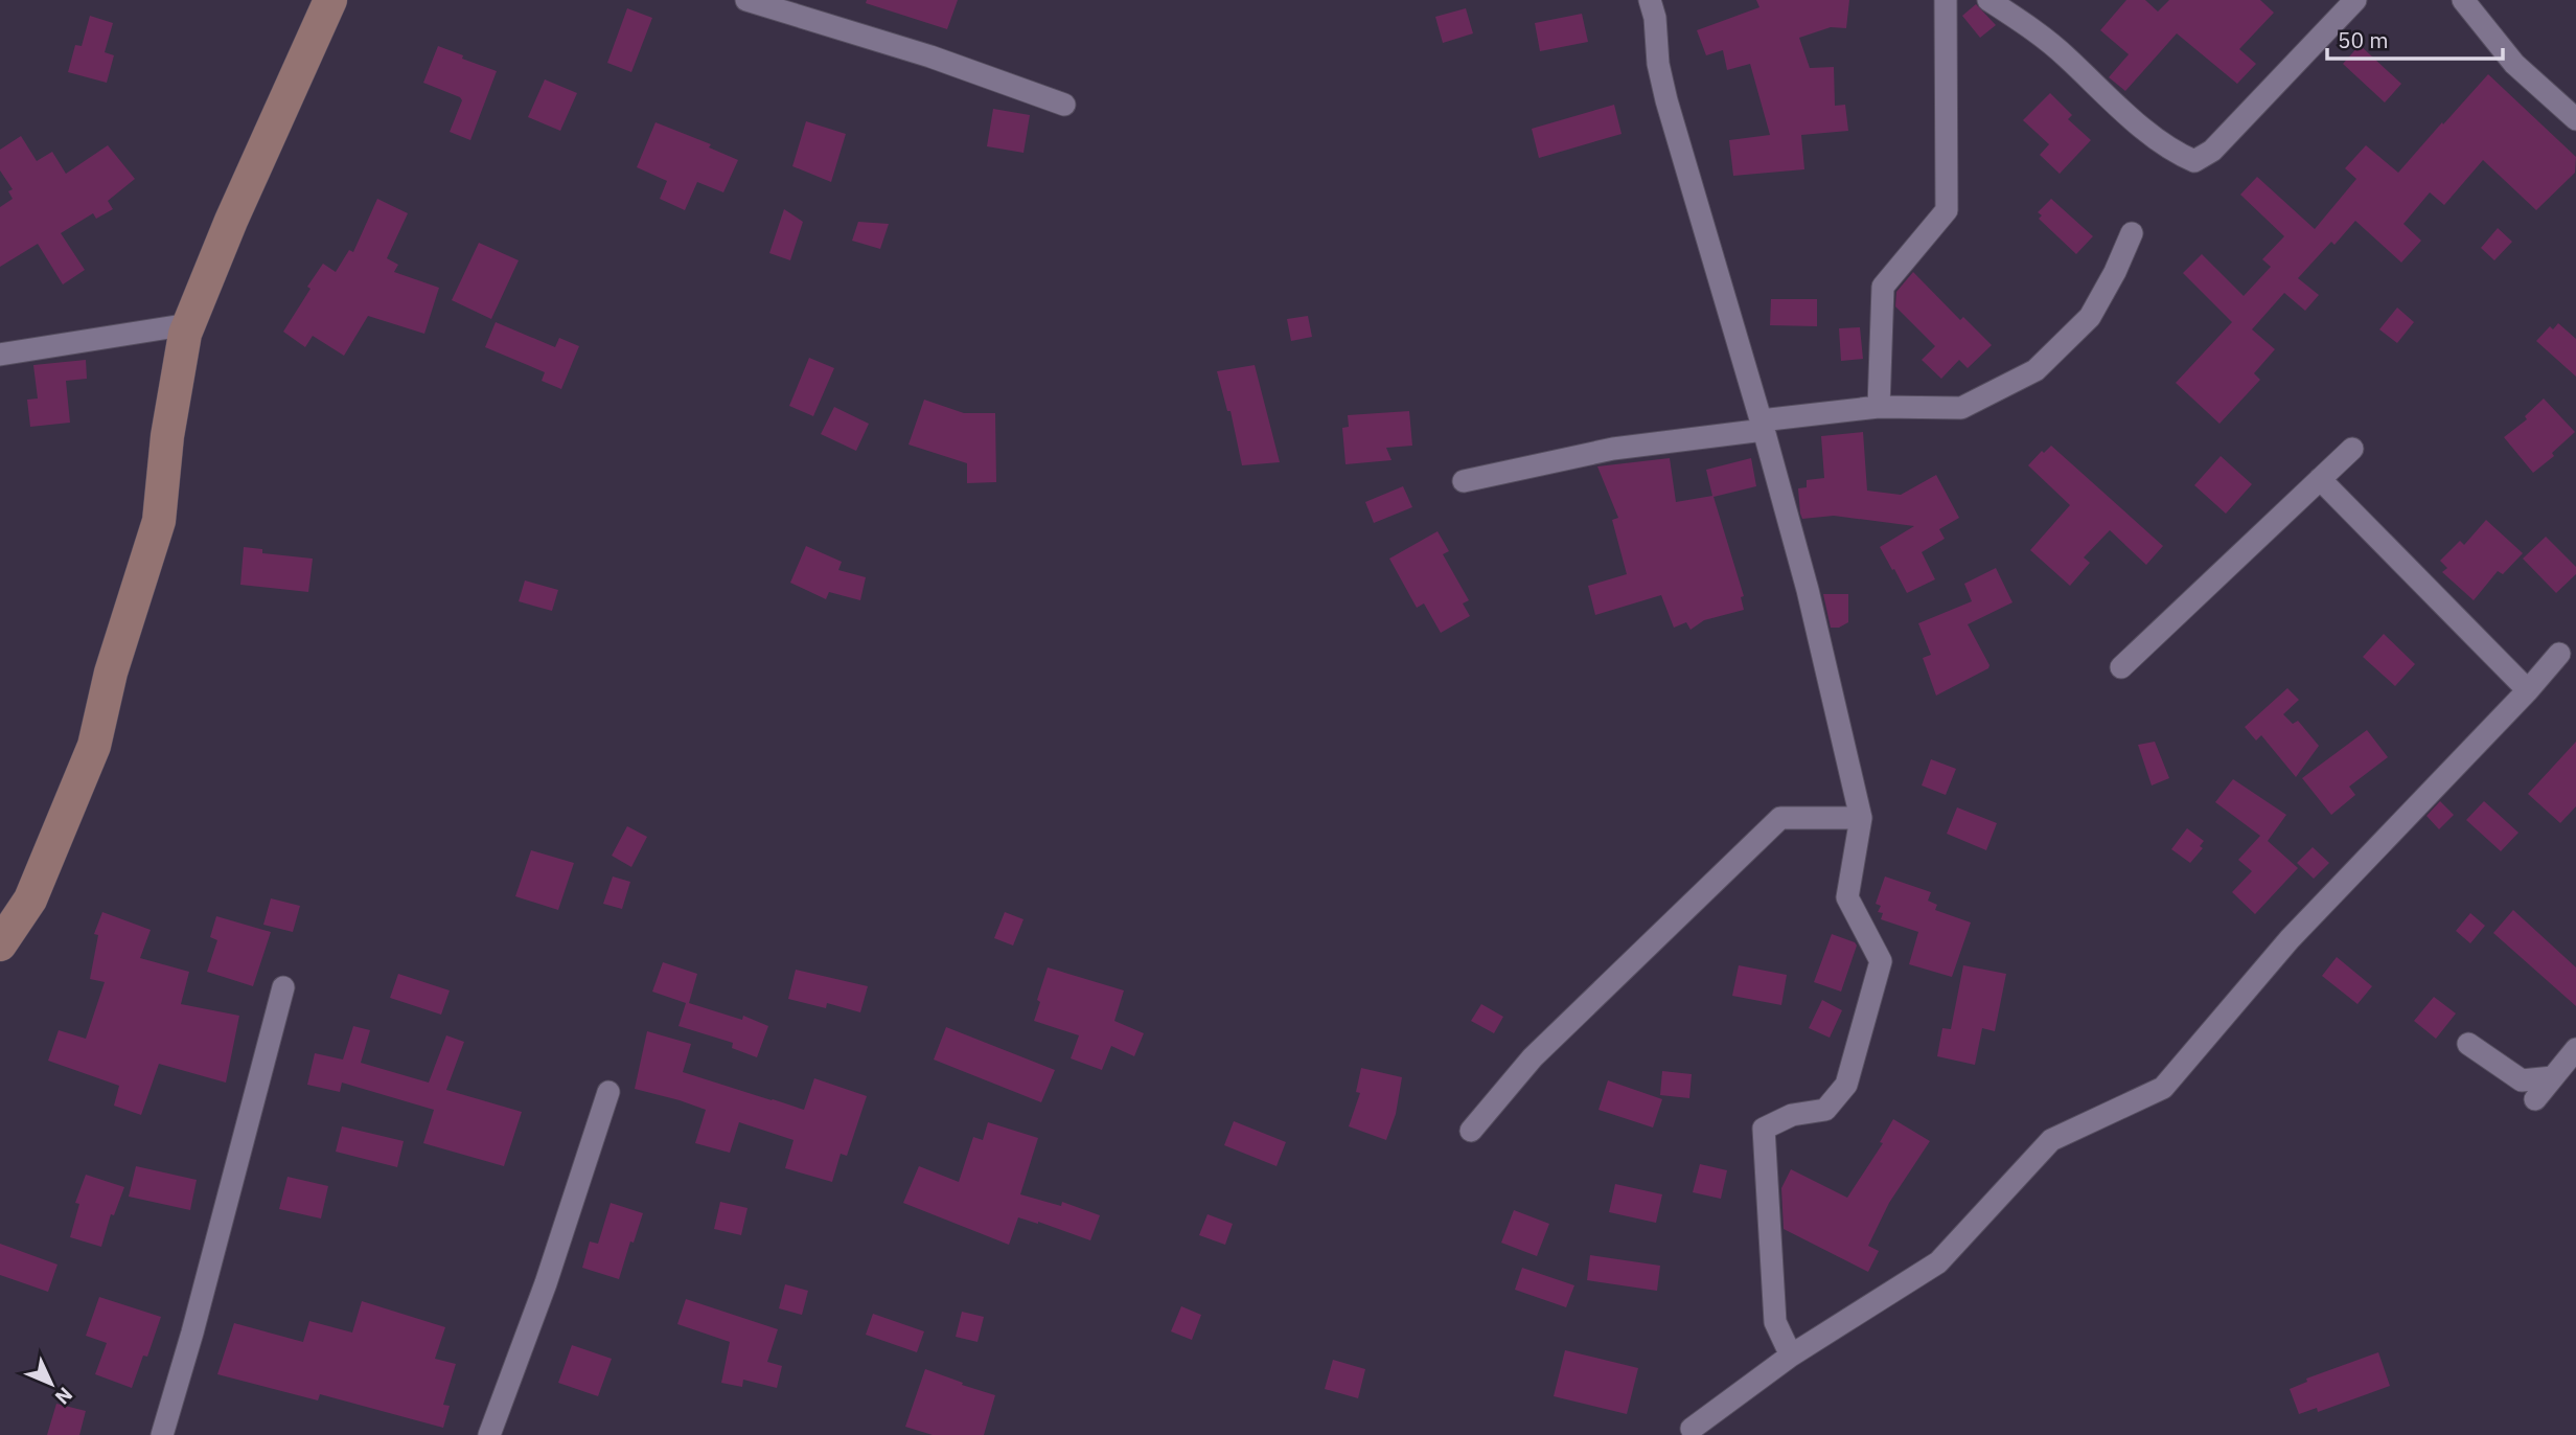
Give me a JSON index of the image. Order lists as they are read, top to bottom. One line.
{"scale_bar":"50 m","north":"bottom right"}
